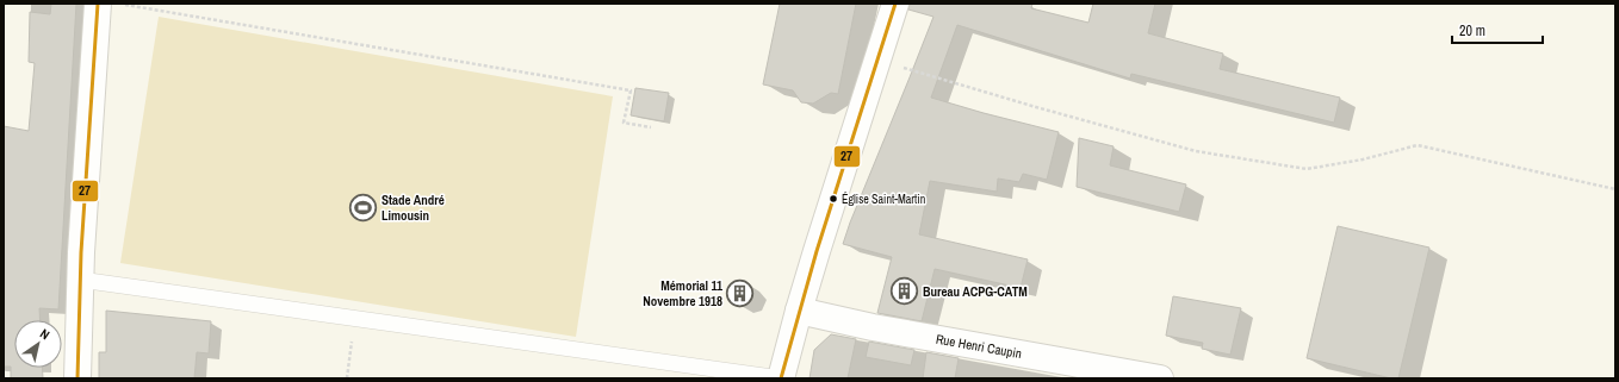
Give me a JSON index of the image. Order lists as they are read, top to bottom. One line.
{"streets":{"street":["Rue Henri Caupin"]},"places":{"other":["Église Saint-Martin"],"sports":["Stade André Limousin"],"building":["Bureau ACPG-CATM","Mémorial 11 Novembre 1918"]},"lines":["transit line 27"],"scale_bar":"20 m","north":"top right"}
